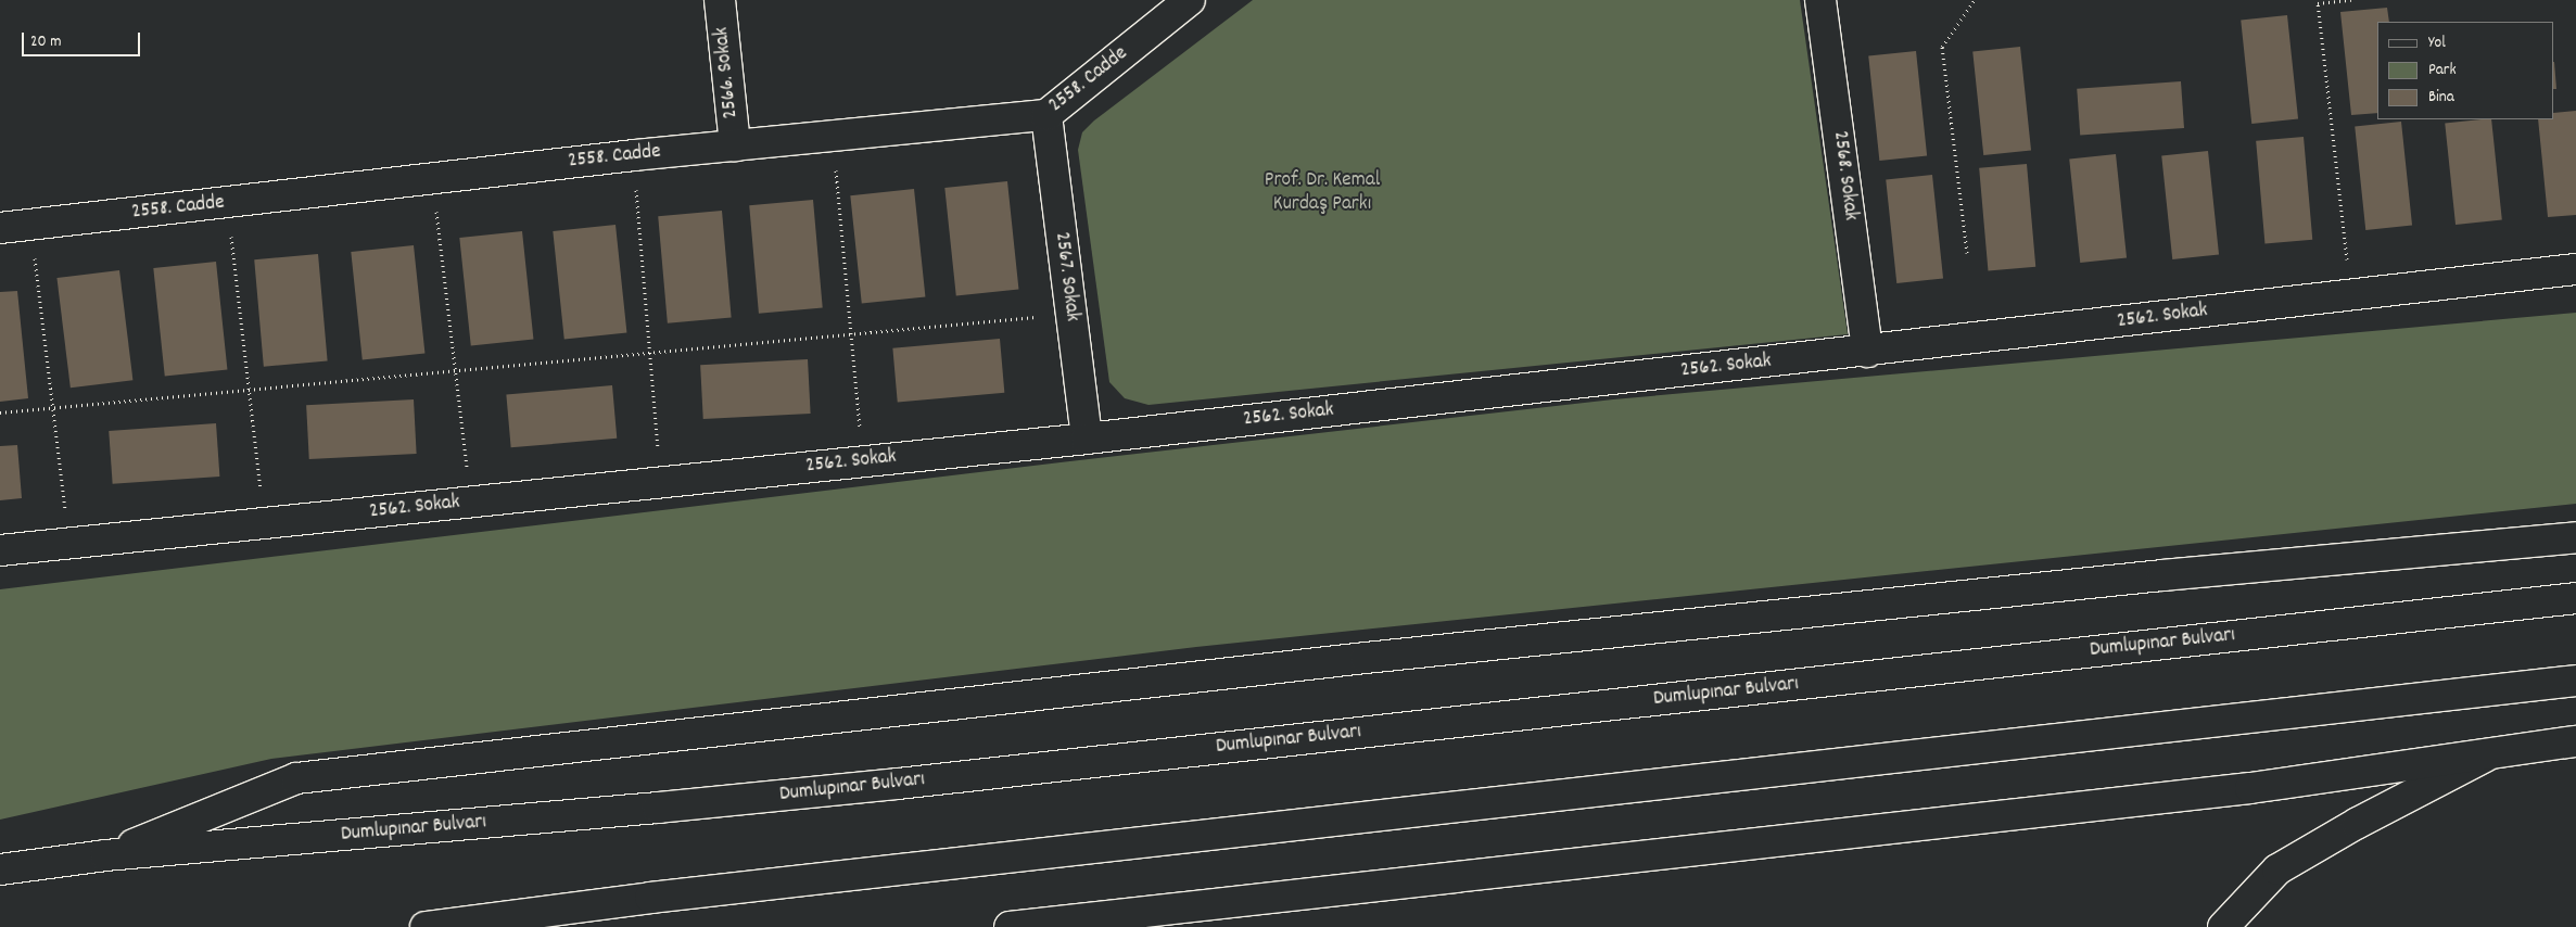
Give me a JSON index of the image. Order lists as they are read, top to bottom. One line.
{"streets":{"main road":["2566. Sokak","2558. Cadde","2568. Sokak","2567. Sokak","2562. Sokak","Dumlupınar Bulvarı"]},"crossings":[["2566. Sokak","2558. Cadde"],["2558. Cadde","2567. Sokak"],["2568. Sokak","2562. Sokak"],["2567. Sokak","2562. Sokak"]],"parks":["Prof. Dr. Kemal Kurdaş Parkı"],"legend":["Yol","Park","Bina"],"scale_bar":"20 m"}
